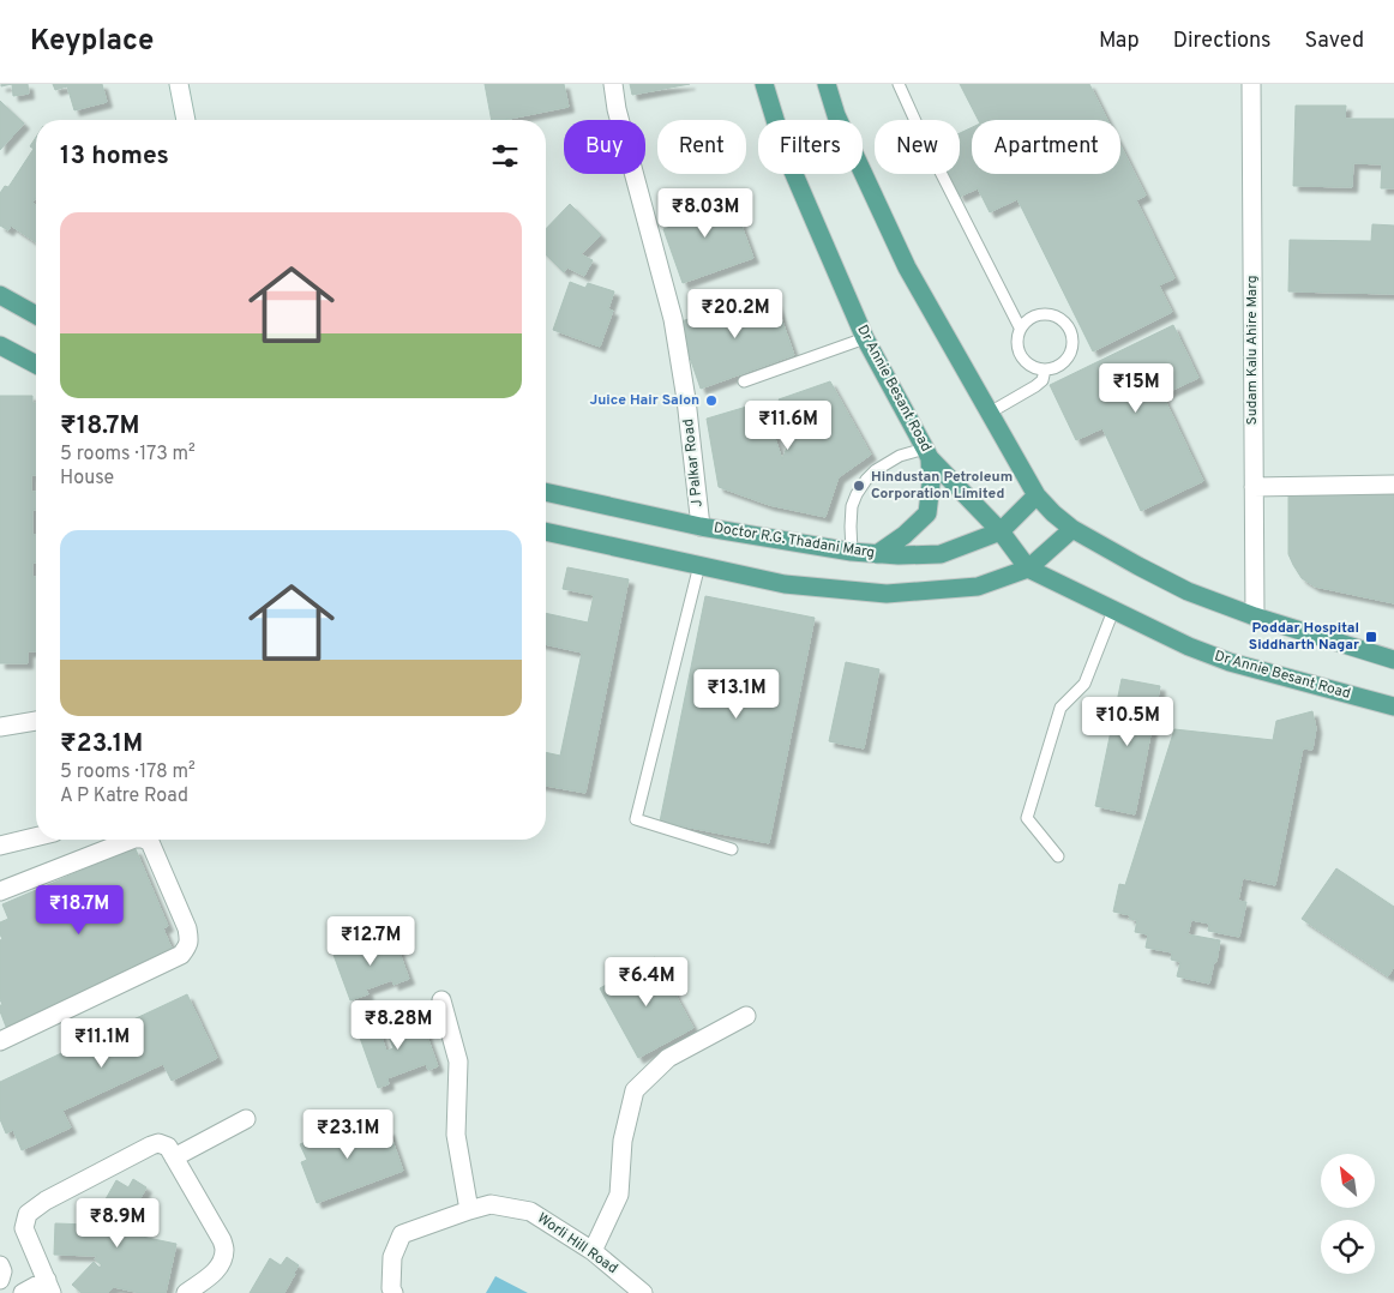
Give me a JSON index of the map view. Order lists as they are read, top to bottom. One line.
{"streets":{"main road":["Dr Annie Besant Road","Doctor R.G. Thadani Marg"],"street":["Sudam Kalu Ahire Marg","J Palkar Road","Worli Hill Road"]},"crossings":[["Dr Annie Besant Road","Doctor R.G. Thadani Marg"],["J Palkar Road","Doctor R.G. Thadani Marg"]],"places":{"other":["Juice Hair Salon","Hindustan Petroleum Corporation Limited"],"transit":["Poddar Hospital Siddharth Nagar"]},"north":"top left","page":{"header":"Keyplace","nav":["Map","Directions","Saved"],"chip":["Buy","Rent","Filters","New","Apartment"],"heading":"13 homes","price":["₹8.03M","₹20.2M","₹15M","₹11.6M","₹13.1M","₹10.5M","₹18.7M","₹12.7M","₹6.4M","₹8.28M","₹11.1M","₹23.1M","₹8.9M"],"list":[{"name":"₹18.7M","note":"5 rooms · 173 m² · House"},{"name":"₹23.1M","note":"5 rooms · 178 m² · A P Katre Road"}]}}
